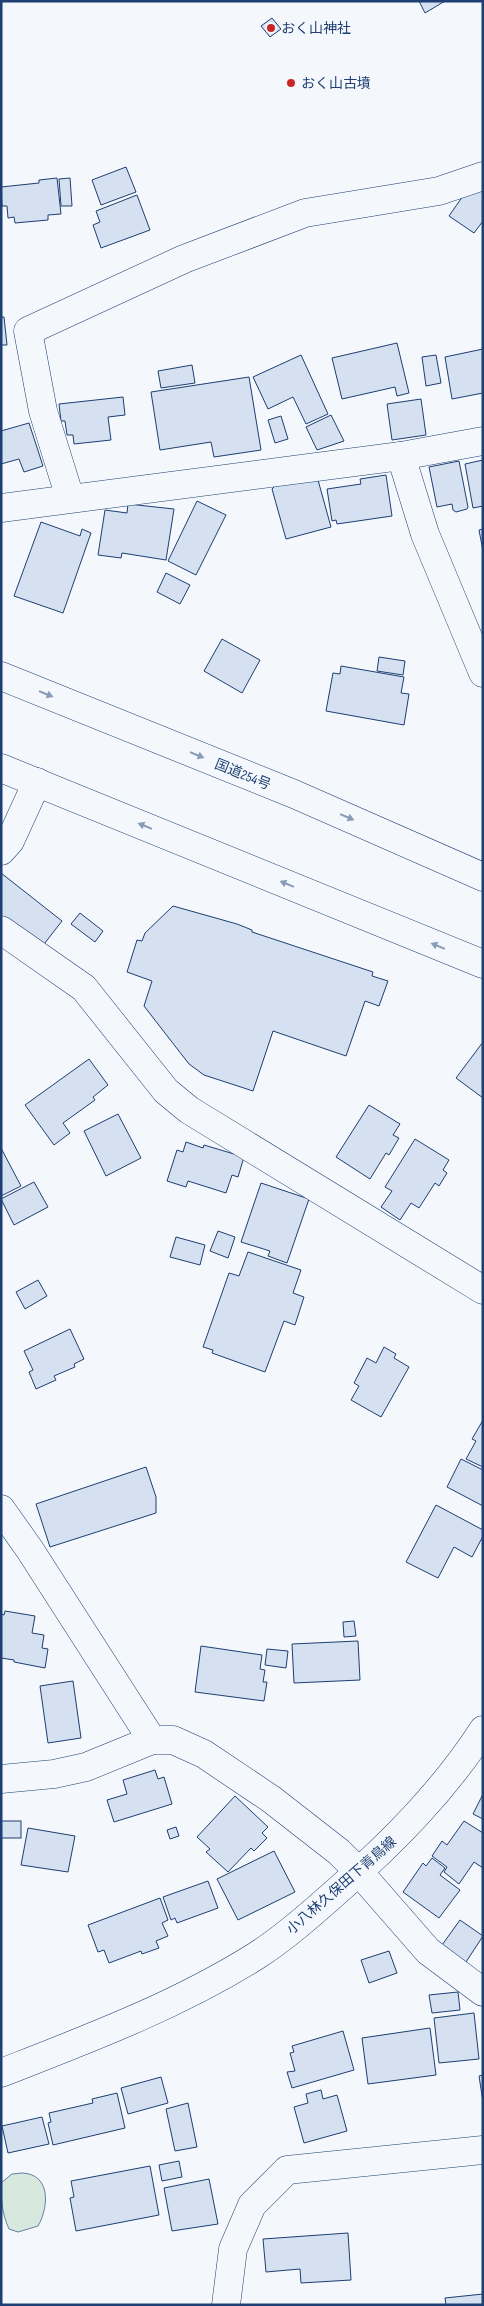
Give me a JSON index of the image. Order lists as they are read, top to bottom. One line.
{"streets":{"main road":["国道254号","小八林久保田下青鳥線"]},"places":["おく山神社","おく山古墳"]}
